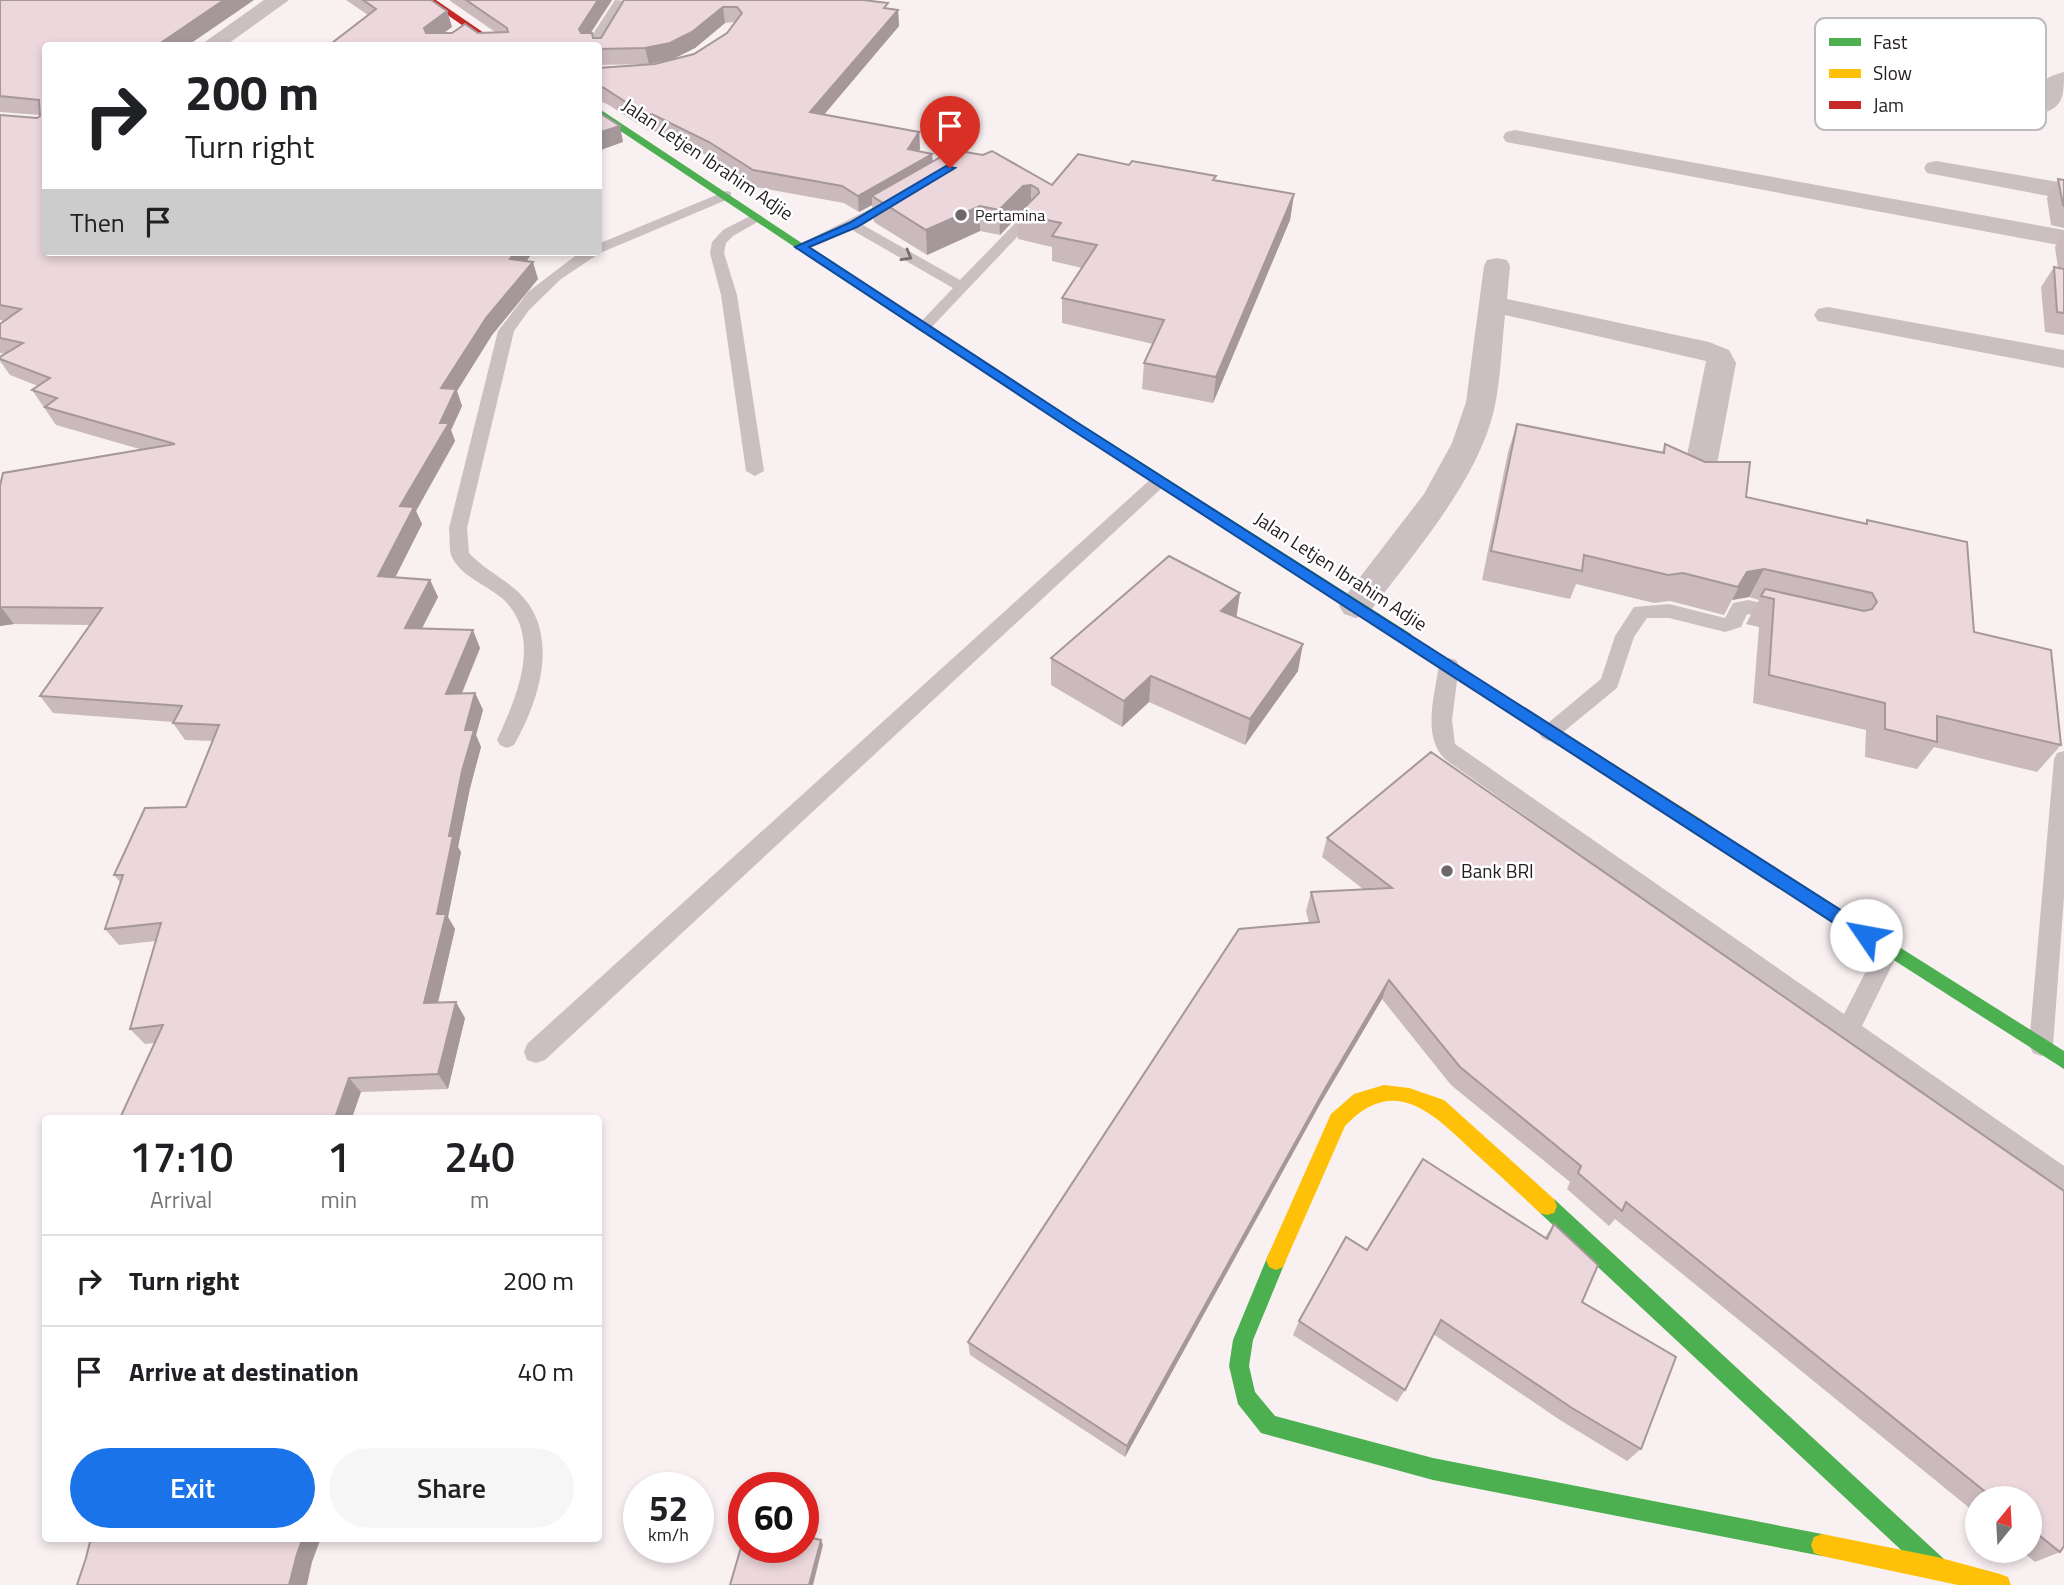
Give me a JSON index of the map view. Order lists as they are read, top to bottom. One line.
{"streets":{"main road":["Jalan Letjen Ibrahim Adjie"]},"places":["Pertamina","Bank BRI"],"legend":["Fast","Slow","Jam"],"north":"top","page":{"turn":["200 m","Turn right"],"then":"Then","eta":["17:10","Arrival","1","min","240","m"],"list":[{"name":"Turn right","value":"200 m"},{"name":"Arrive at destination","value":"40 m"}],"buttons":["Exit","Share"],"speed":"52 km/h","limit":"60"}}
